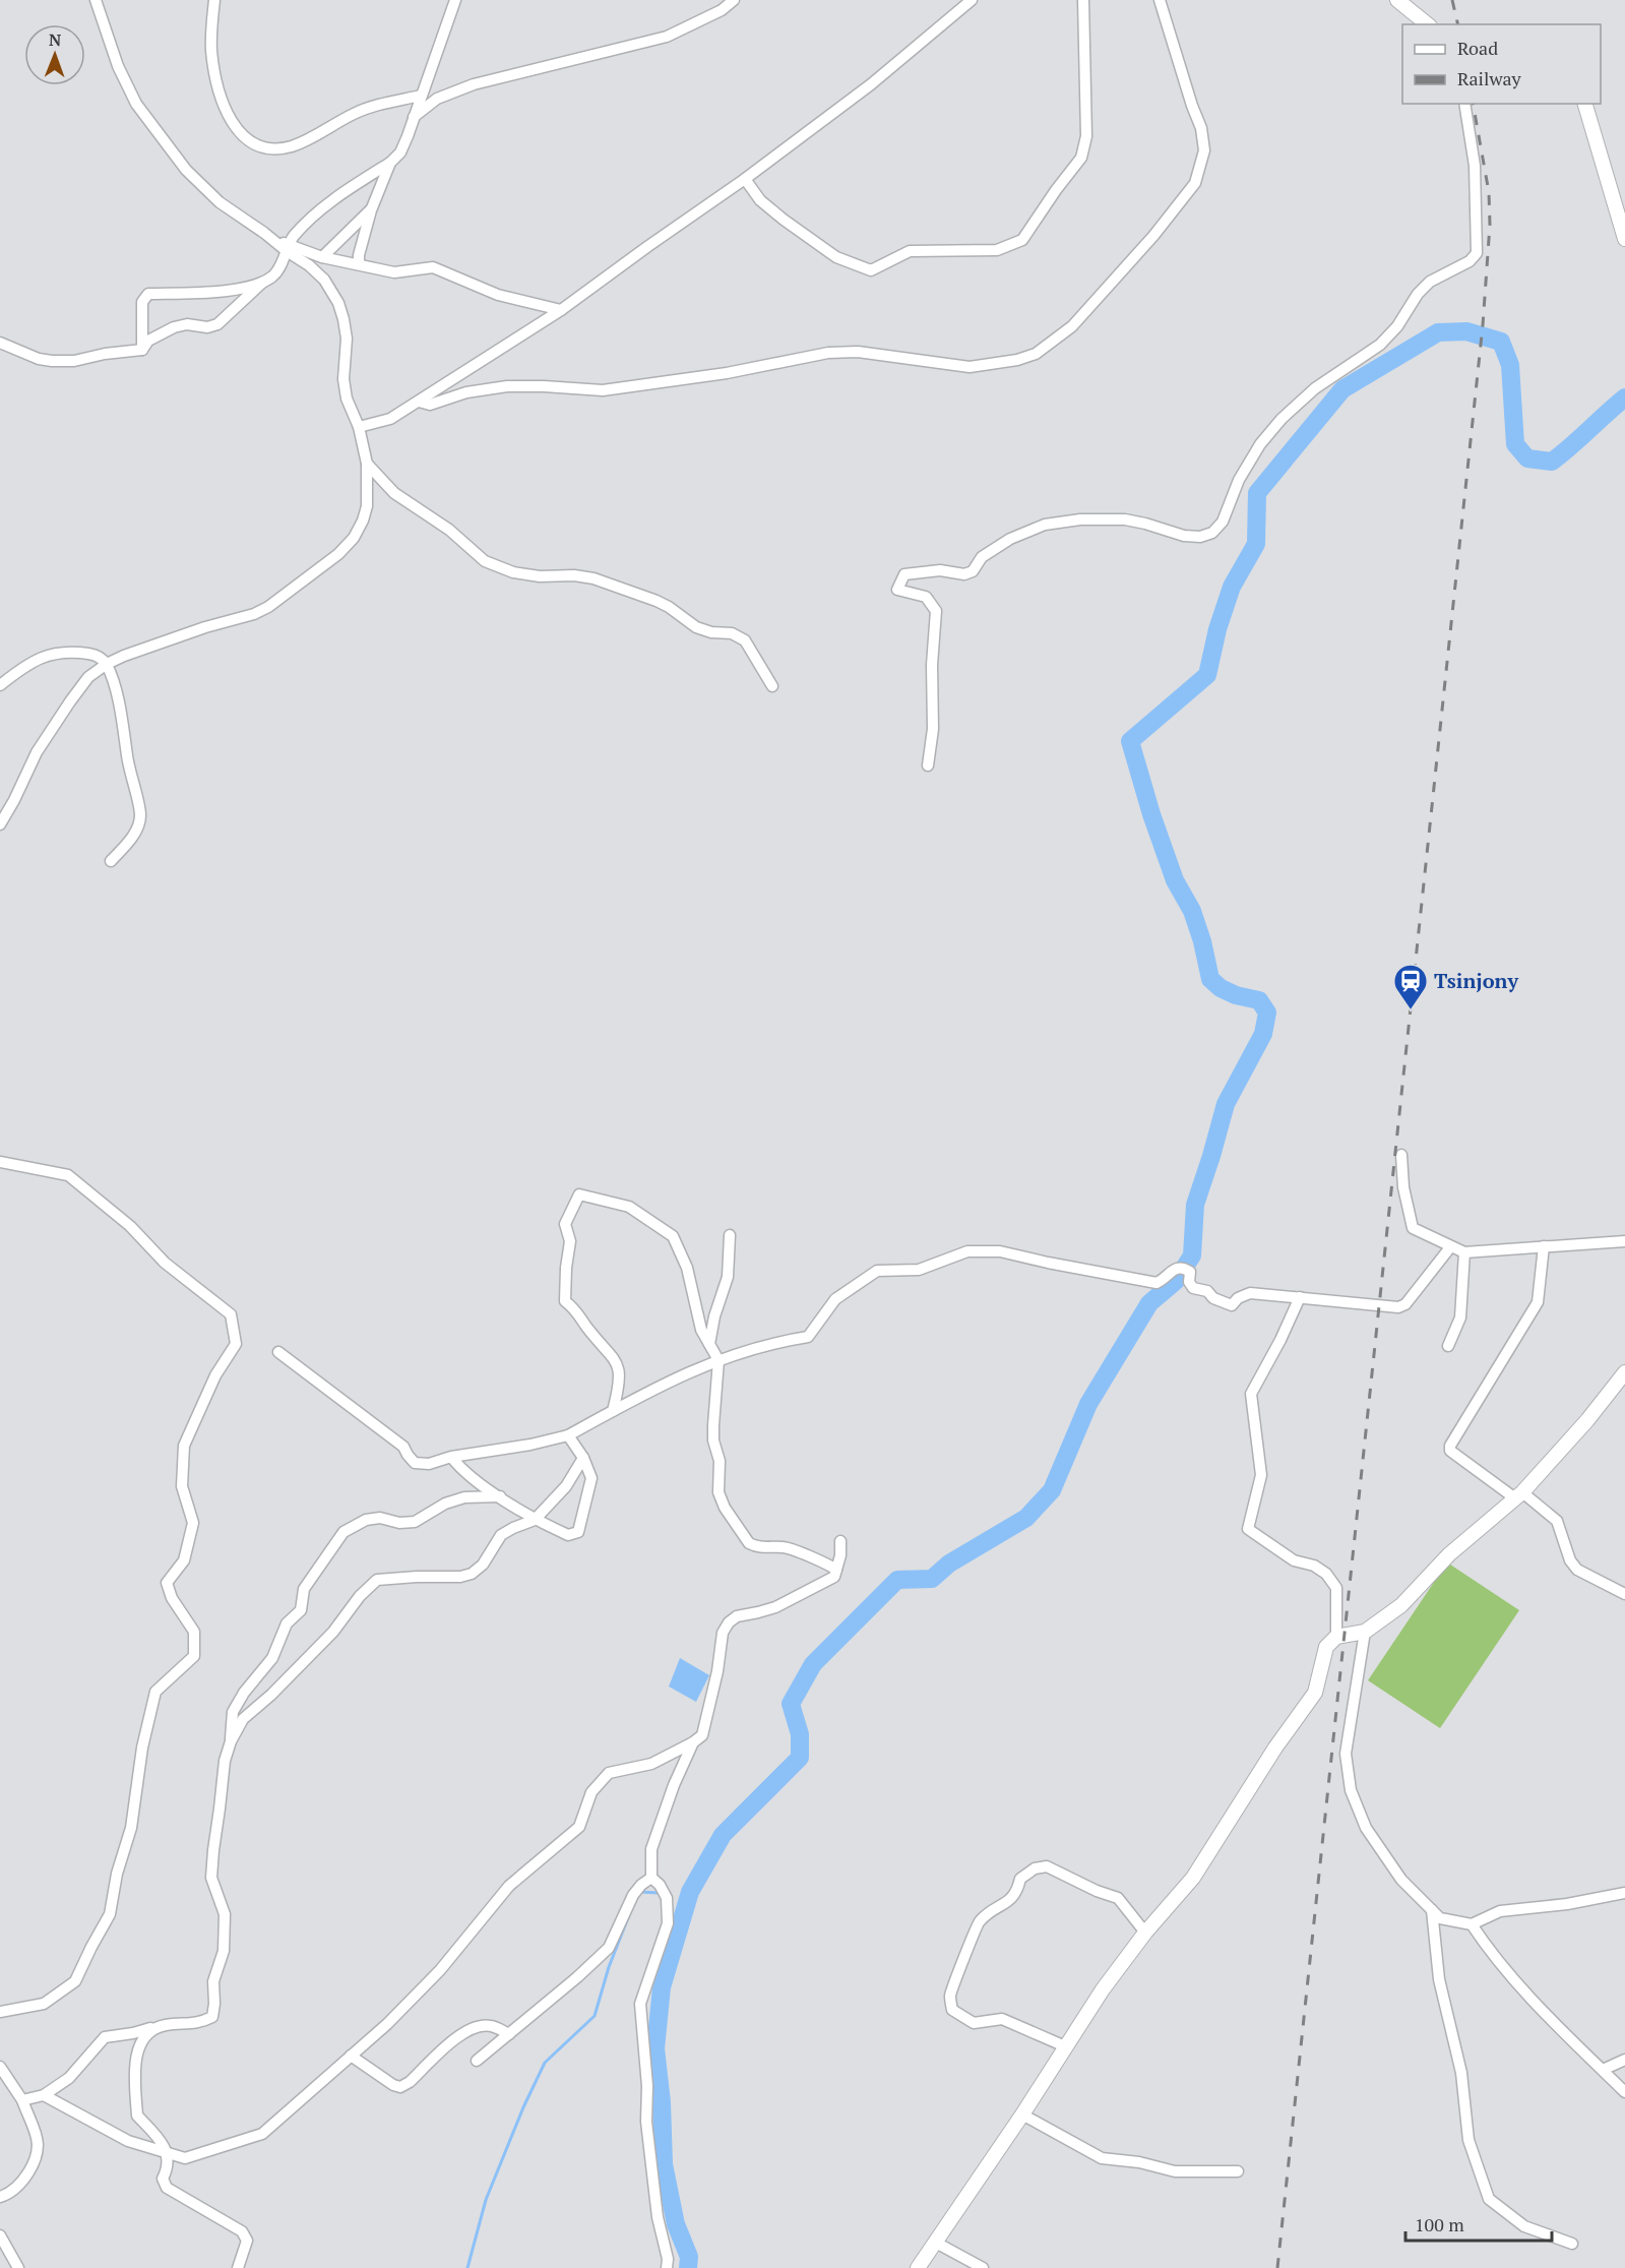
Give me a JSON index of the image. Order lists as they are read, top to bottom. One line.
{"places":{"station":["Tsinjony"]},"legend":["Road","Railway"],"scale_bar":"100 m","north":"top"}
